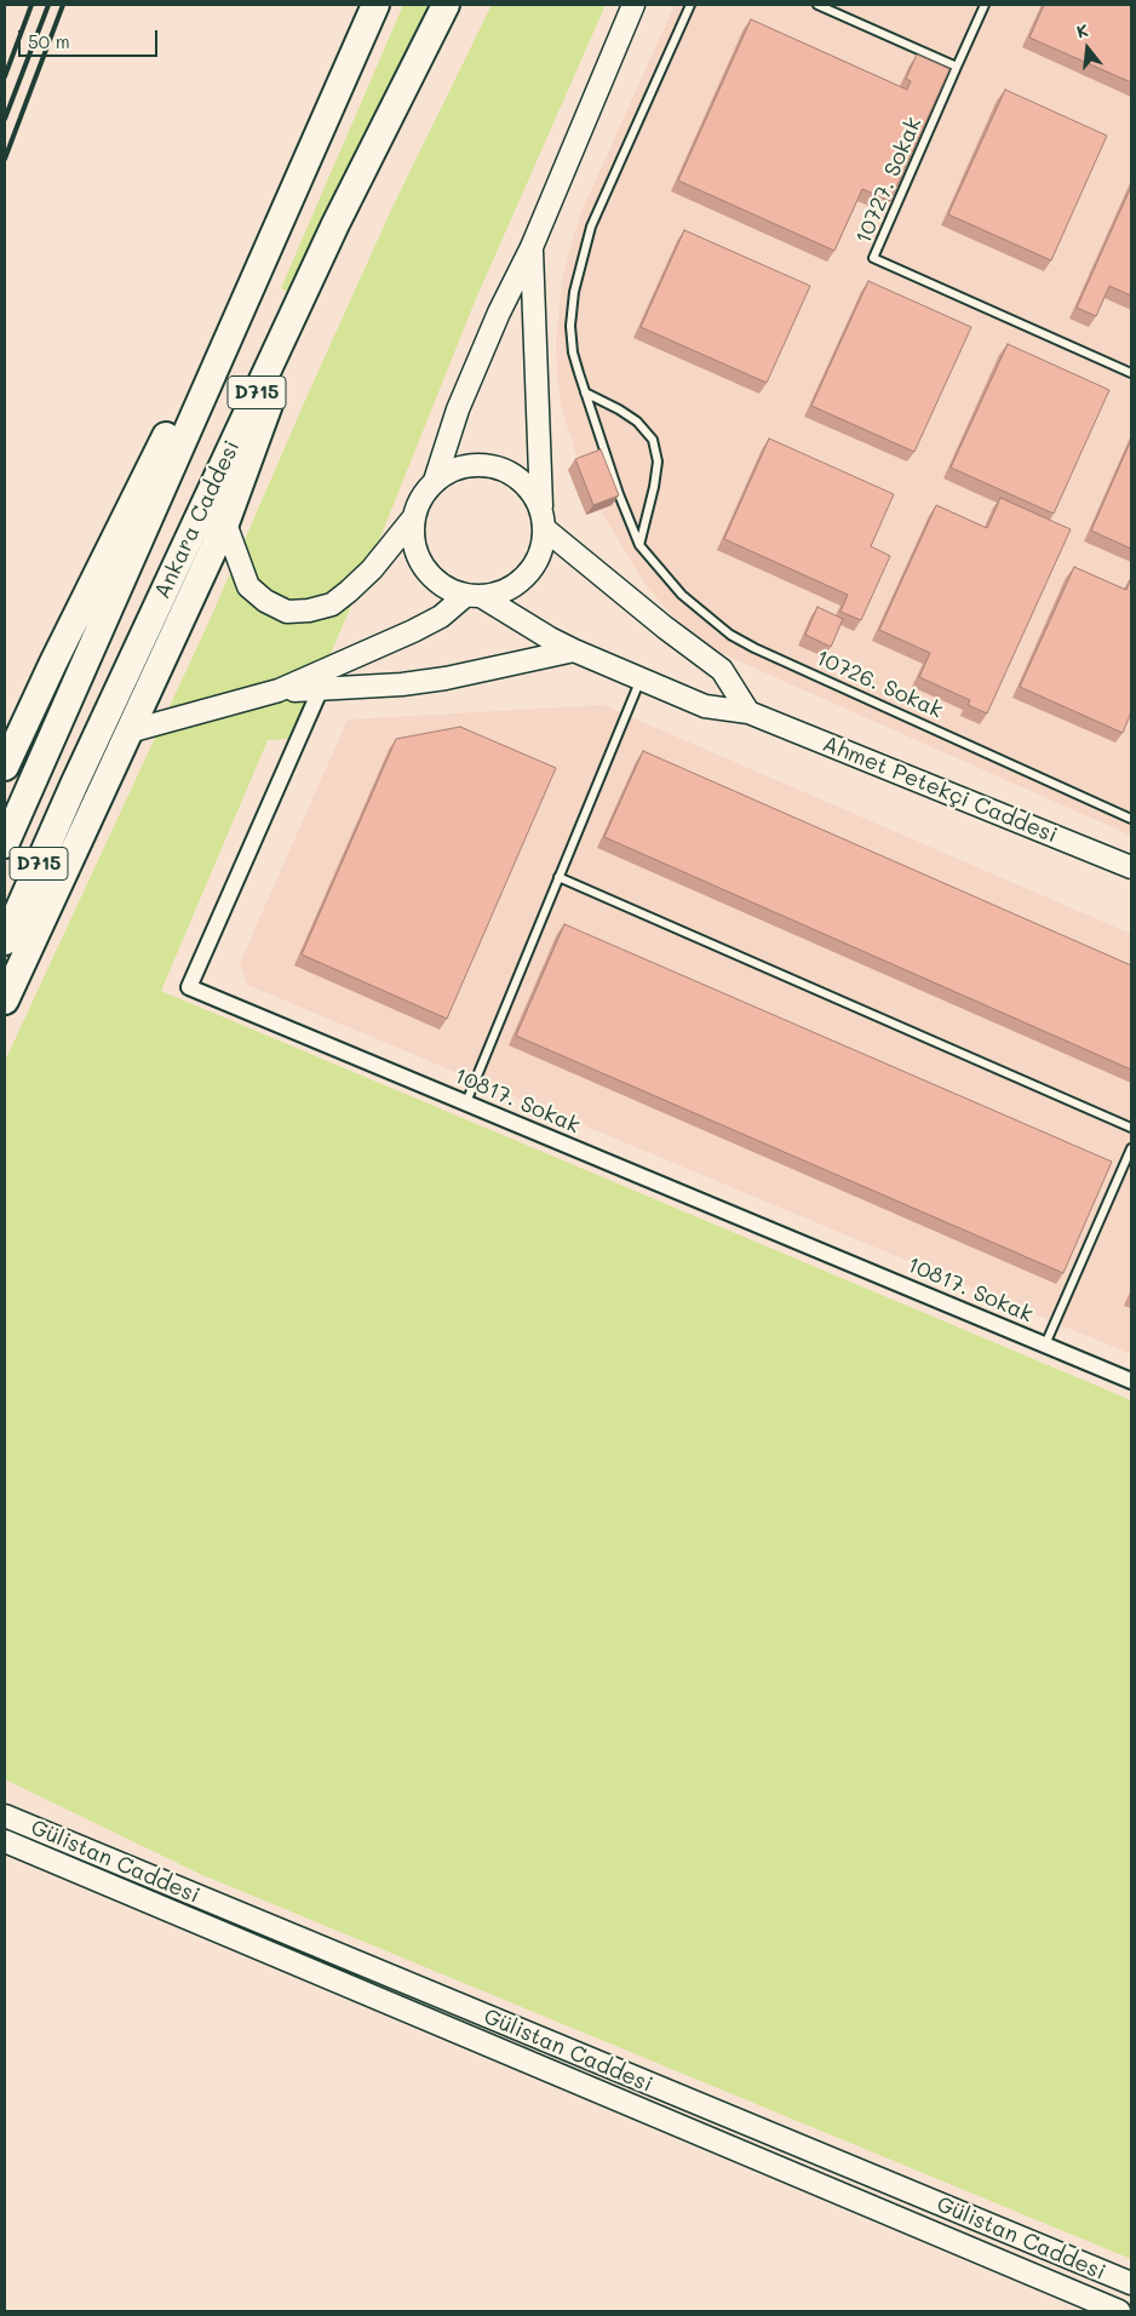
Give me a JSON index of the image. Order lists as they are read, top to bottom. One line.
{"streets":{"highway":["D715","Ankara Caddesi"],"street":["Ahmet Petekçi Caddesi","10817. Sokak","Gülistan Caddesi"],"lane":["10727. Sokak","10726. Sokak"]},"scale_bar":"50 m","north":"top"}
